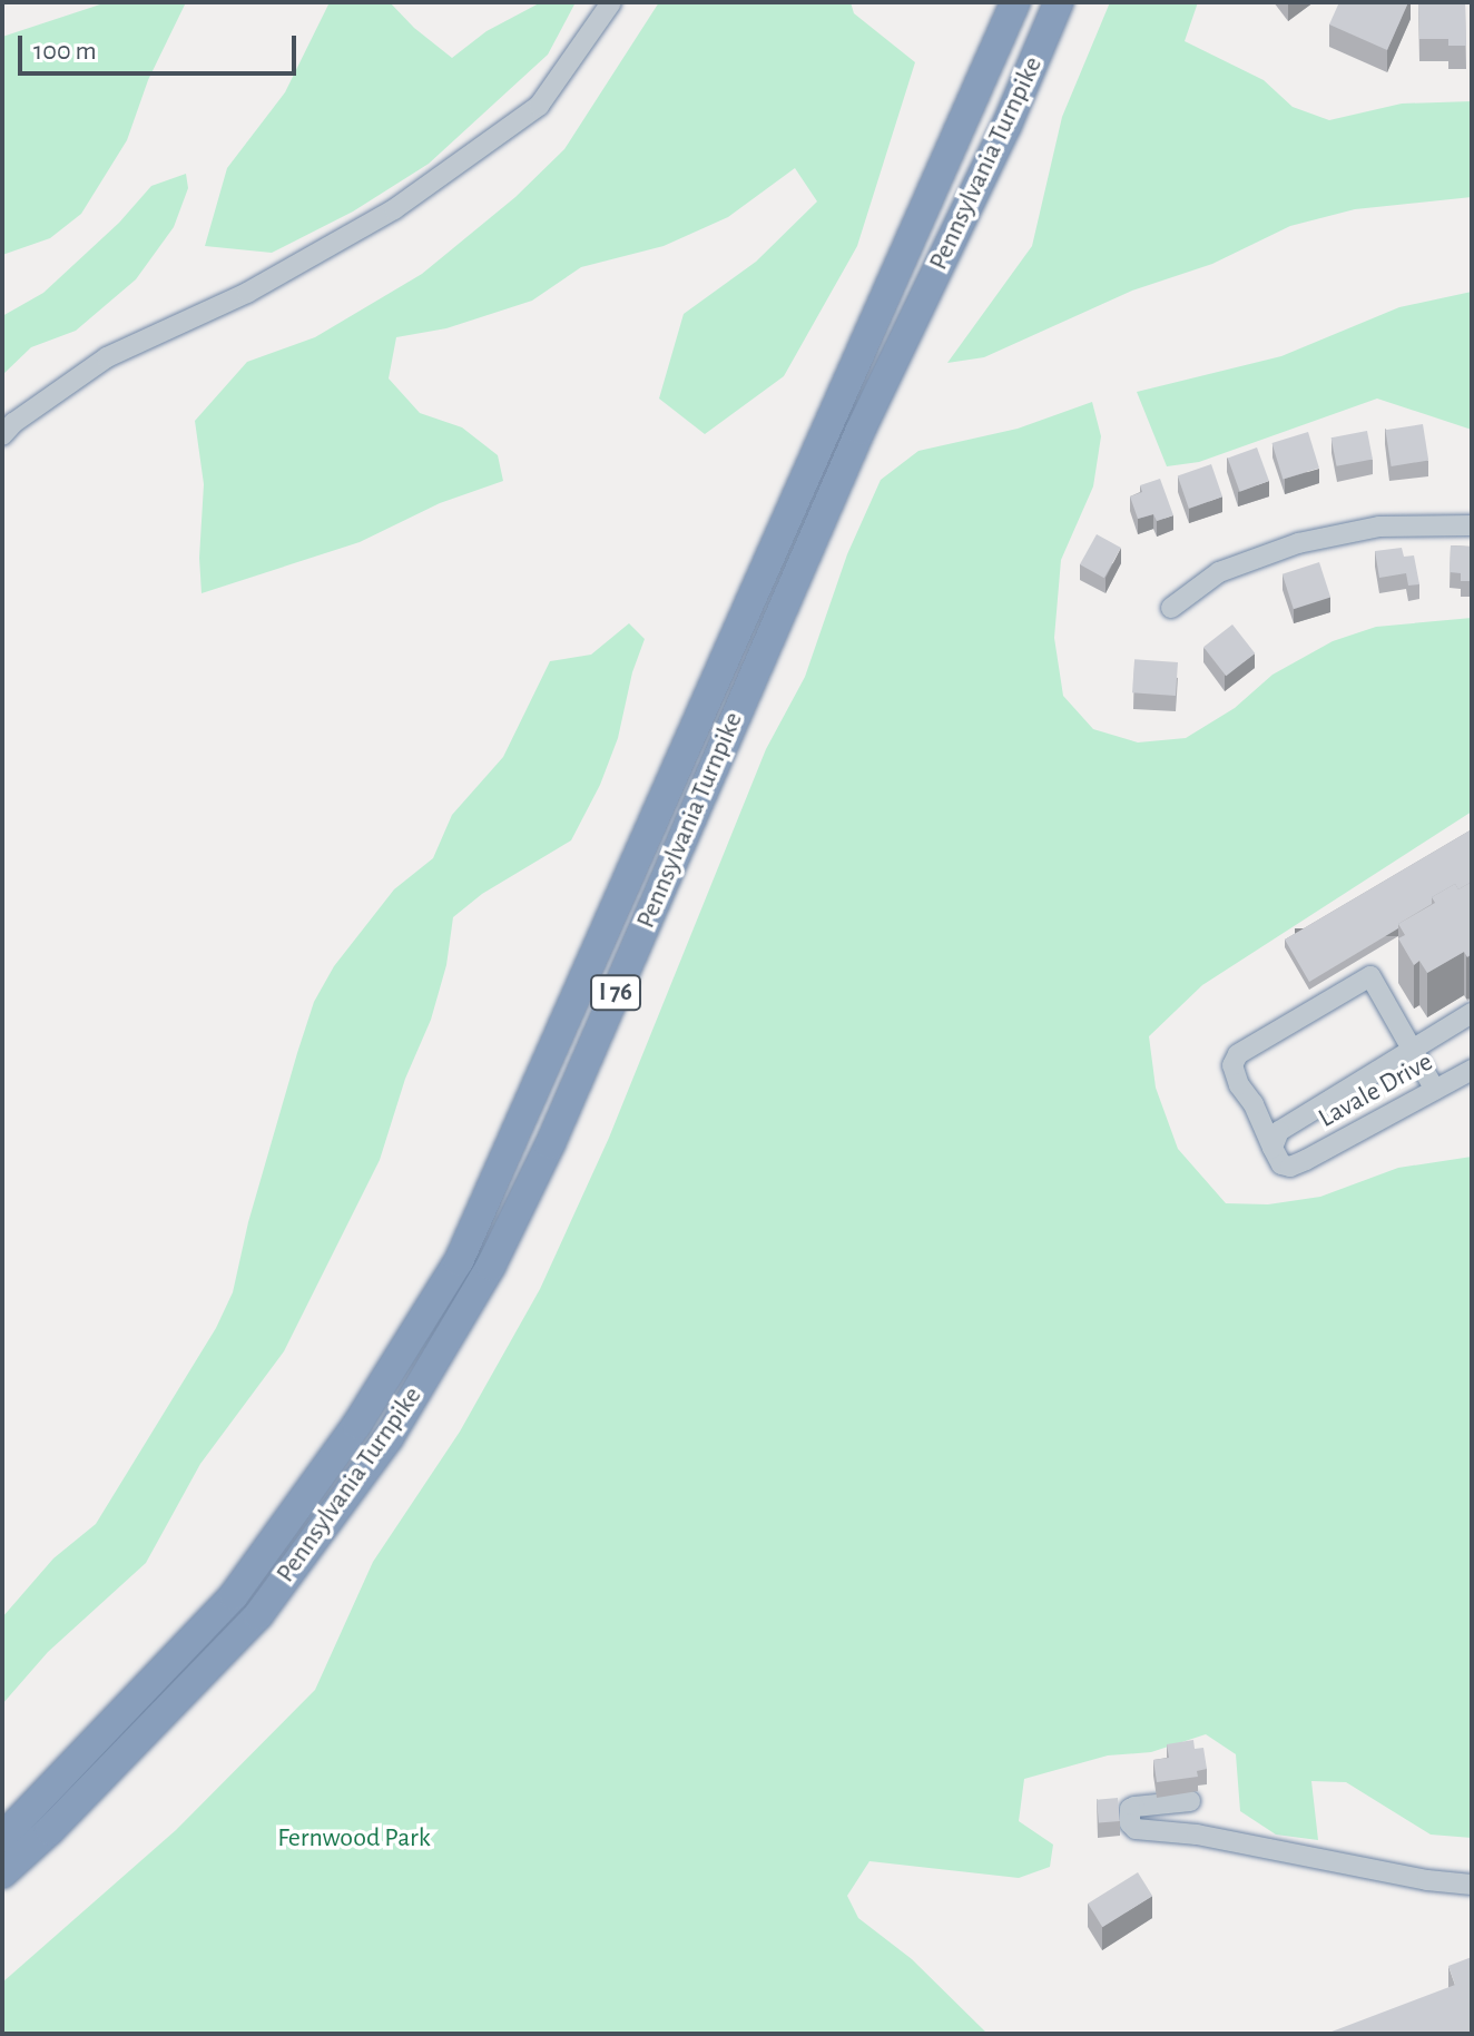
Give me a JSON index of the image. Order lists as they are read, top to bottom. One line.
{"streets":{"highway":["Pennsylvania Turnpike","I 76"],"street":["Lavale Drive"]},"parks":["Fernwood Park"],"scale_bar":"100 m"}
